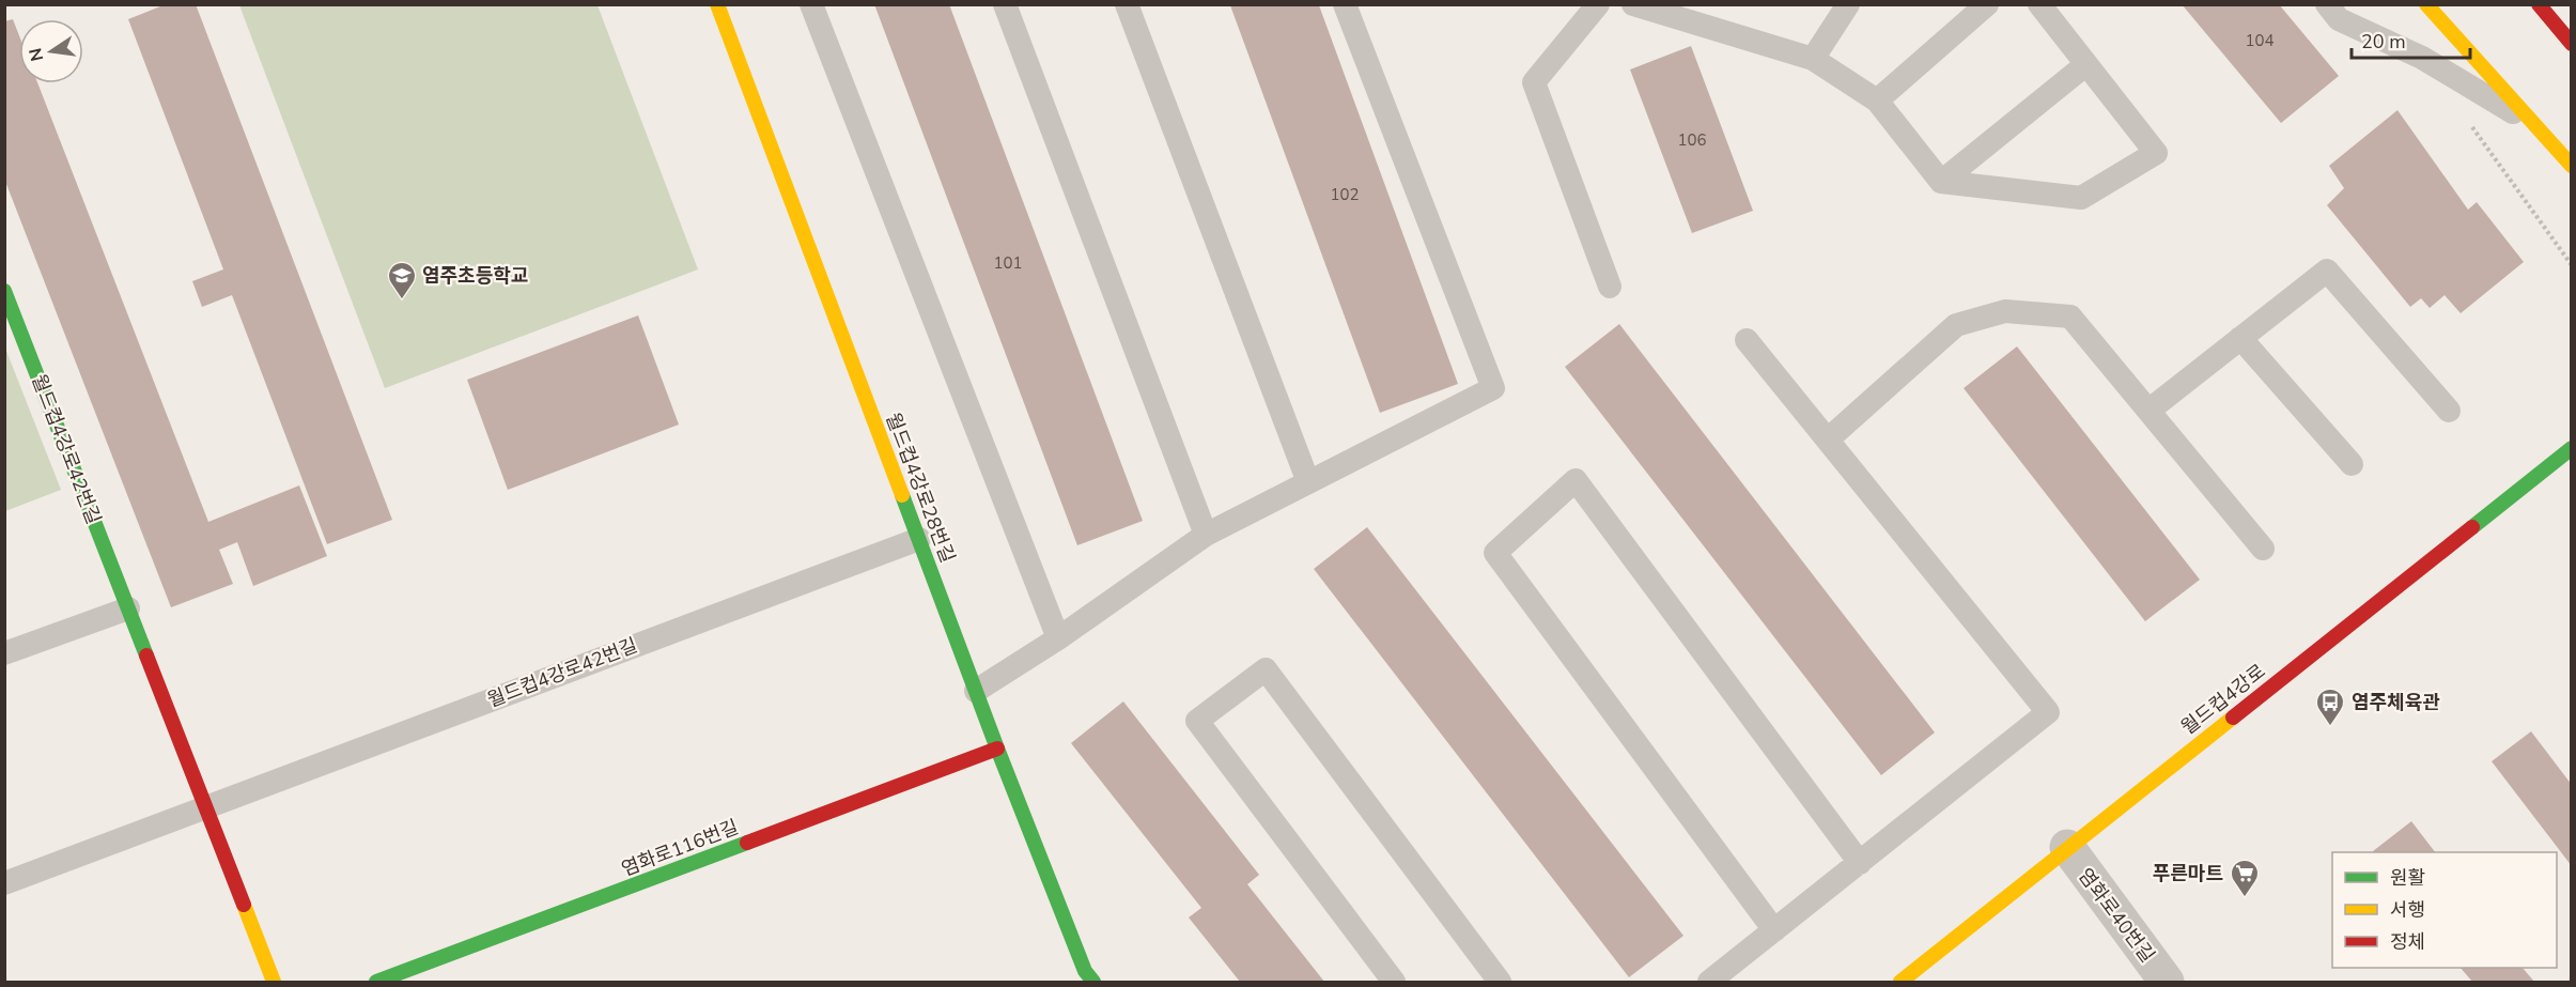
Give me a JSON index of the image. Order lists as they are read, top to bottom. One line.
{"streets":{"street":["월드컵4강로42번길","월드컵4강로28번길","월드컵4강로","염화로116번길","염화로40번길"]},"crossings":[["월드컵4강로42번길","월드컵4강로28번길"],["월드컵4강로28번길","염화로116번길"],["월드컵4강로","염화로40번길"]],"places":{"school or university":["염주초등학교"],"bus stop":["염주체육관"],"supermarket":["푸른마트"]},"house_numbers":["104","106","102","101"],"legend":["원활","서행","정체"],"scale_bar":"20 m","north":"left"}
